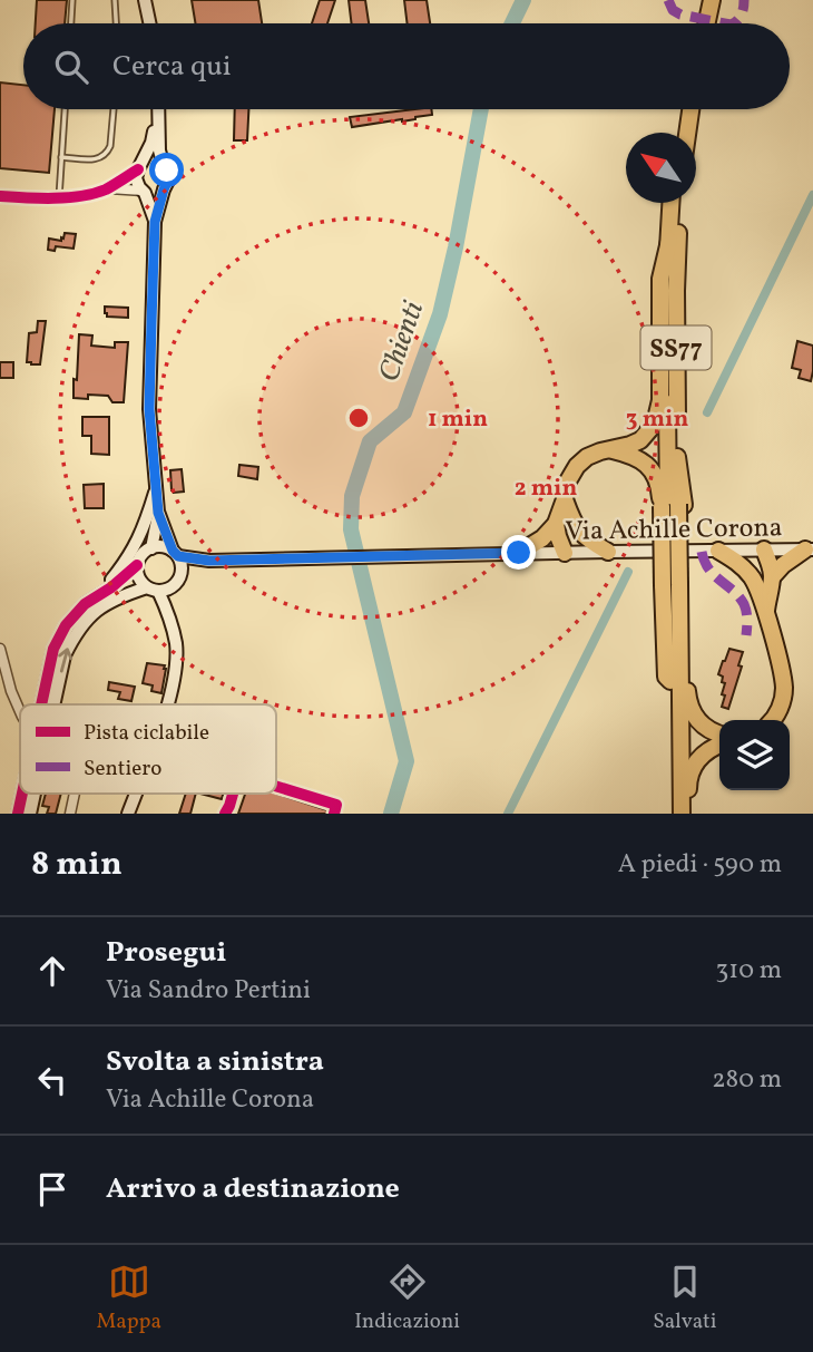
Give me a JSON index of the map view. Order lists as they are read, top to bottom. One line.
{"streets":{"highway":["SS77"],"main road":["Via Achille Corona"]},"water":["Chienti"],"legend":["Pista ciclabile","Sentiero"],"north":"top left","page":{"search":"Cerca qui","heading":["8 min","A piedi · 590 m"],"list":[["Prosegui","Via Sandro Pertini","310 m"],["Svolta a sinistra","Via Achille Corona","280 m"],"Arrivo a destinazione"],"nav":["Mappa","Indicazioni","Salvati"]},"rings":["1 min","3 min","2 min"]}
